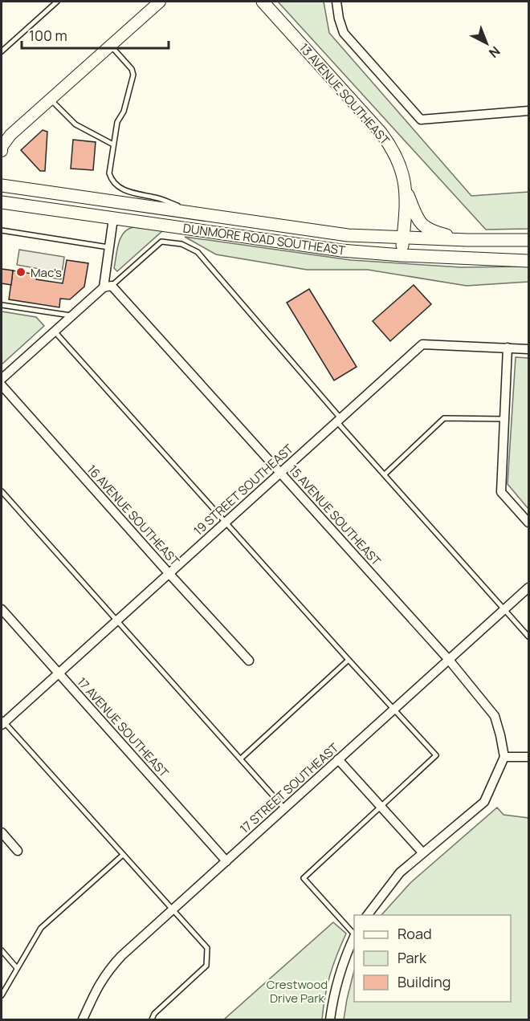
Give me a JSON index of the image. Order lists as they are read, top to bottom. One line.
{"streets":{"main road":["13 AVENUE SOUTHEAST","DUNMORE ROAD SOUTHEAST"],"street":["19 STREET SOUTHEAST","16 AVENUE SOUTHEAST","15 AVENUE SOUTHEAST","17 AVENUE SOUTHEAST","17 STREET SOUTHEAST"]},"crossings":[["13 AVENUE SOUTHEAST","DUNMORE ROAD SOUTHEAST"],["19 STREET SOUTHEAST","16 AVENUE SOUTHEAST"],["19 STREET SOUTHEAST","15 AVENUE SOUTHEAST"],["19 STREET SOUTHEAST","17 AVENUE SOUTHEAST"],["15 AVENUE SOUTHEAST","17 STREET SOUTHEAST"],["17 AVENUE SOUTHEAST","17 STREET SOUTHEAST"]],"parks":["Crestwood Drive Park"],"places":["Mac's"],"legend":["Road","Park","Building"],"scale_bar":"100 m","north":"bottom right"}
